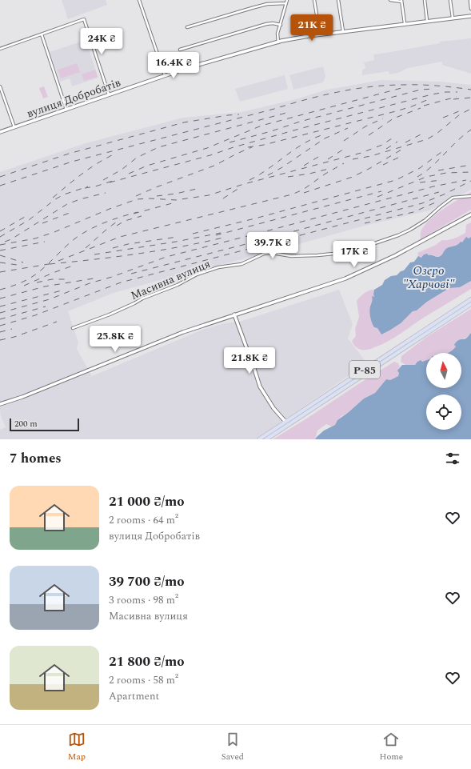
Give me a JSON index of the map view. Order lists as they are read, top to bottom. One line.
{"streets":{"main road":["Р-85"],"street":["вулиця Добробатів","Масивна вулиця"]},"water":["Озеро \"Харчові\""],"scale_bar":"200 m","north":"top","page":{"price":["21K ₴","24K ₴","16.4K ₴","39.7K ₴","17K ₴","25.8K ₴","21.8K ₴"],"scale":"200 m","heading":"7 homes","list":[{"name":"21 000 ₴/mo","note":"2 rooms · 64 m² · вулиця Добробатів"},{"name":"39 700 ₴/mo","note":"3 rooms · 98 m² · Масивна вулиця"},{"name":"21 800 ₴/mo","note":"2 rooms · 58 m² · Apartment"}],"tabs":["Map","Saved","Home"]}}
